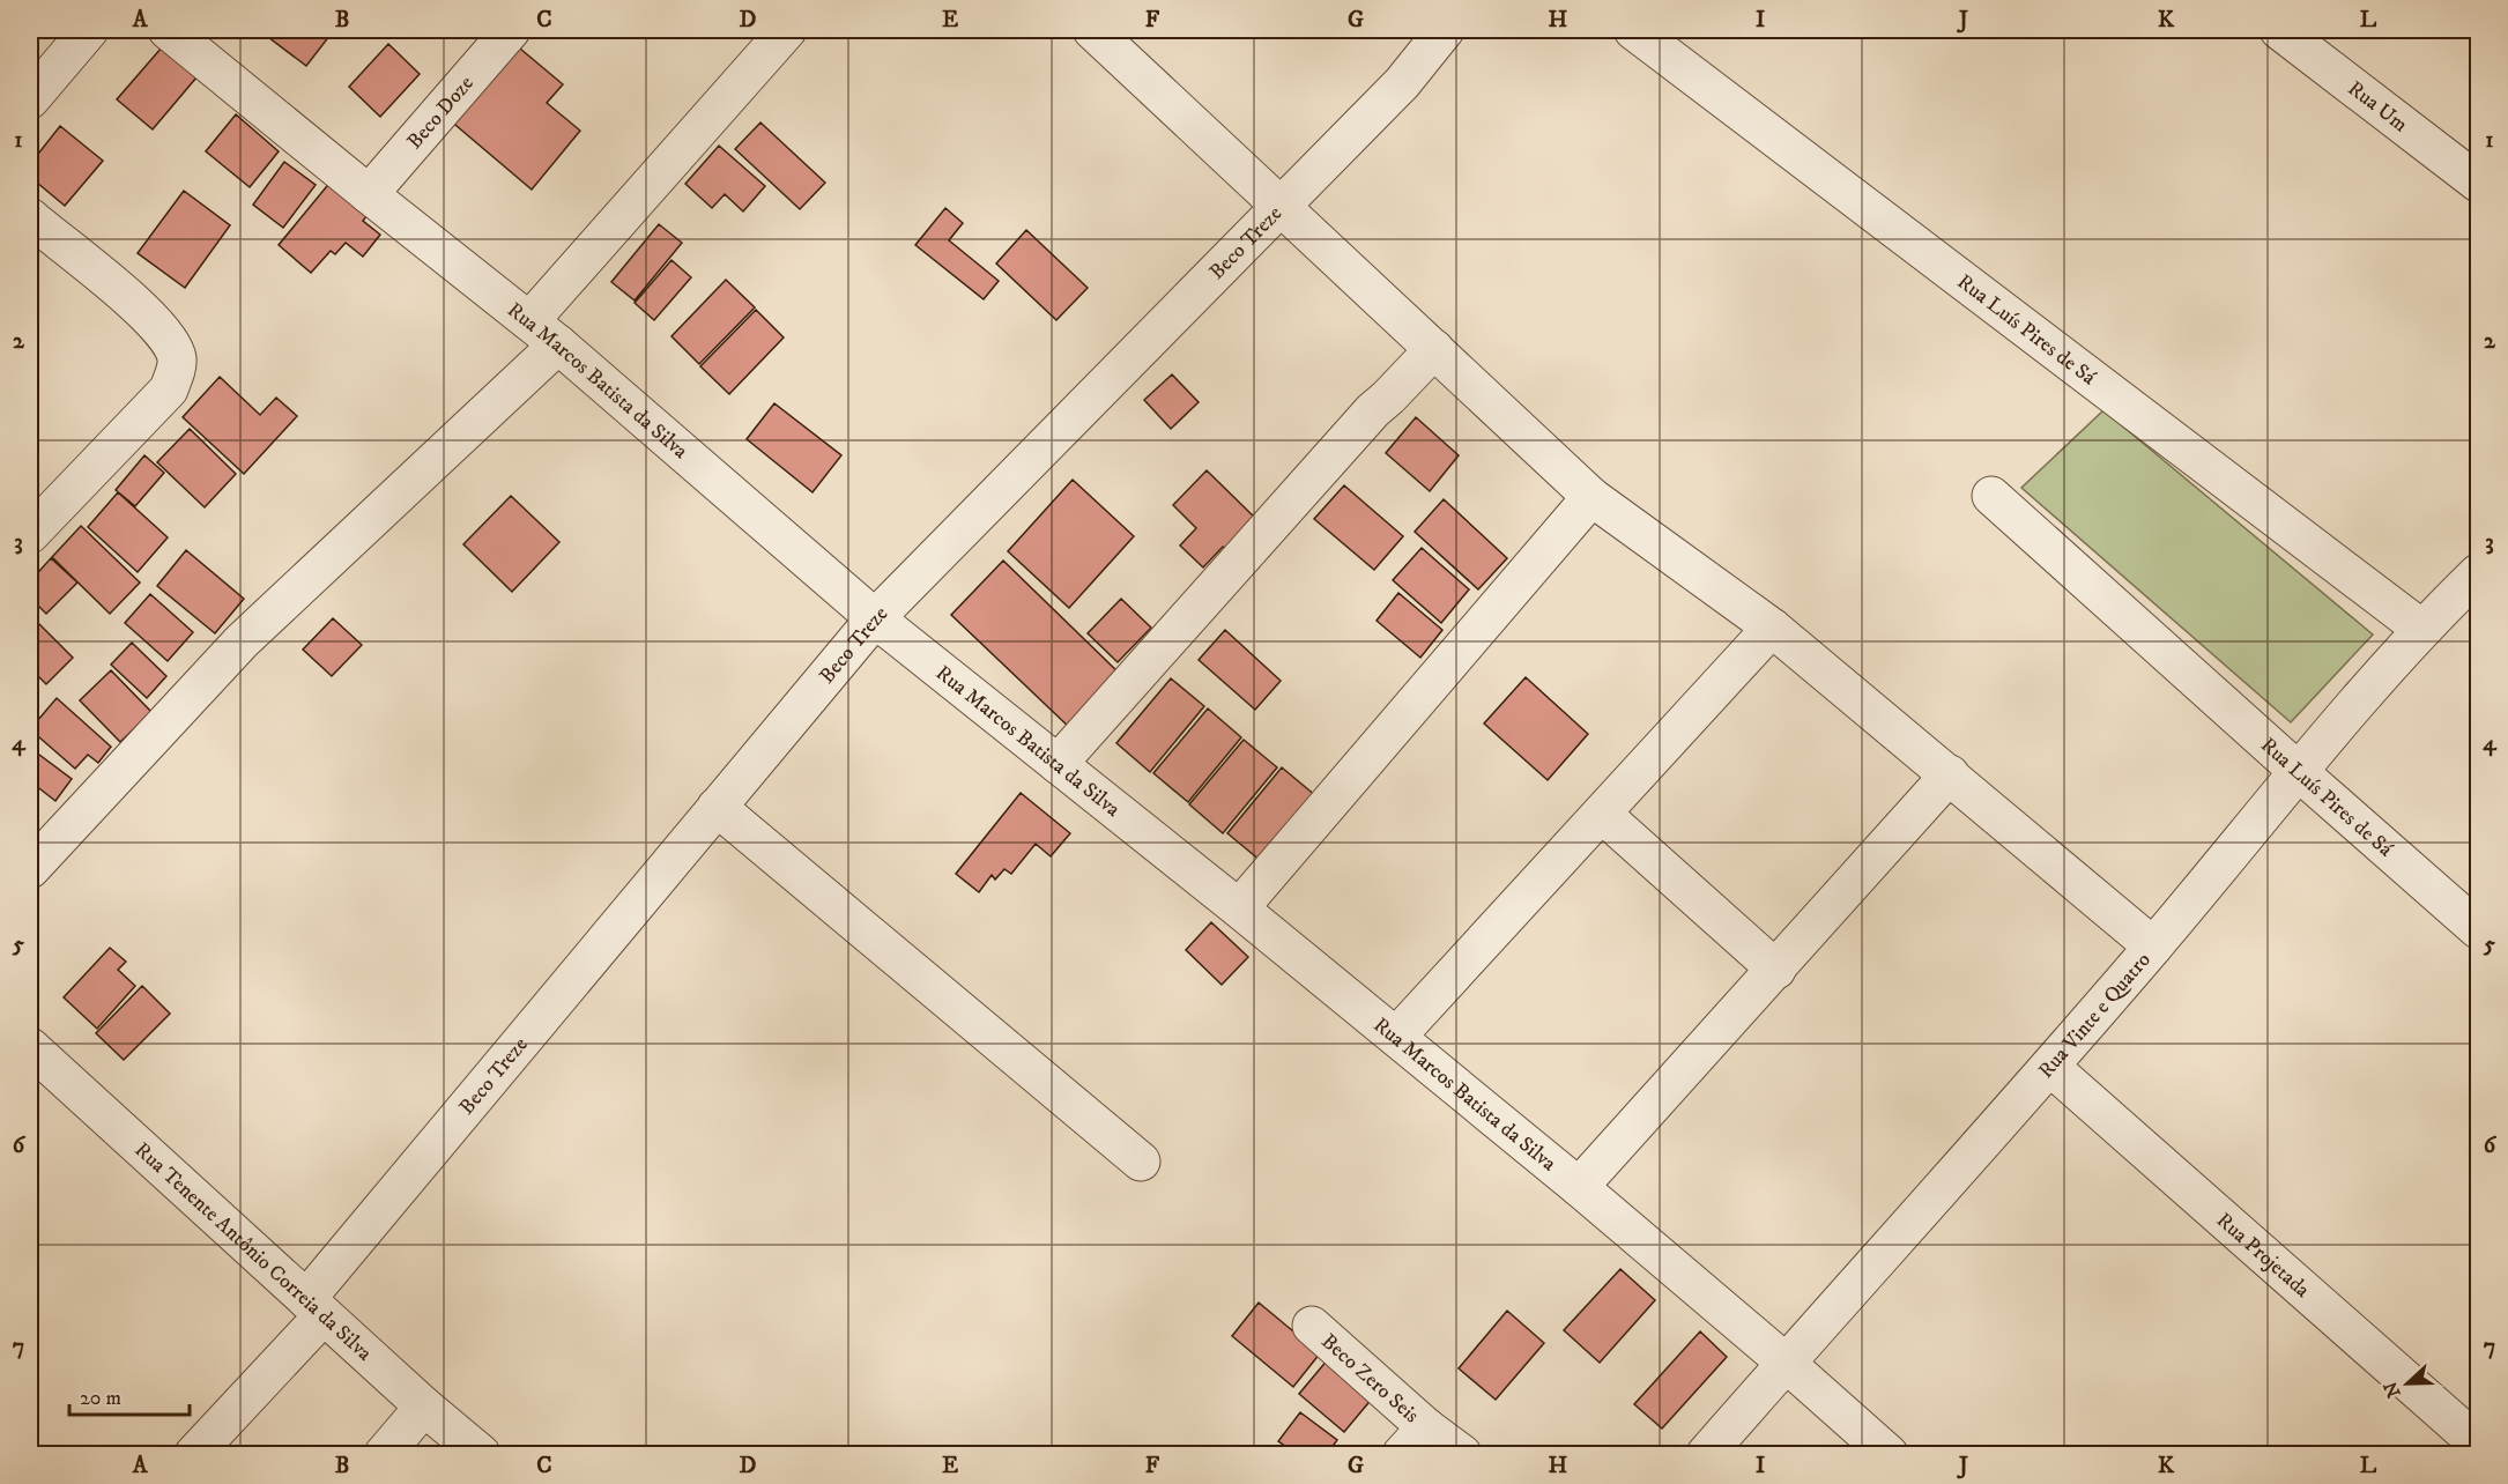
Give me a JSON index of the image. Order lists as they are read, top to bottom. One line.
{"streets":{"street":["Rua Um","Beco Doze","Beco Treze","Rua Luís Pires de Sá","Rua Marcos Batista da Silva","Rua Vinte e Quatro","Rua Tenente Antônio Correia da Silva","Rua Projetada","Beco Zero Seis"]},"crossings":[["Beco Doze","Rua Marcos Batista da Silva"],["Beco Treze","Rua Marcos Batista da Silva"],["Beco Treze","Rua Tenente Antônio Correia da Silva"],["Rua Luís Pires de Sá","Rua Vinte e Quatro"],["Rua Marcos Batista da Silva","Rua Vinte e Quatro"],["Rua Vinte e Quatro","Rua Projetada"]],"scale_bar":"20 m","north":"left","grid":{"columns":["A","B","C","D","E","F","G","H","I","J","K","L"],"rows":["1","2","3","4","5","6","7"]}}
